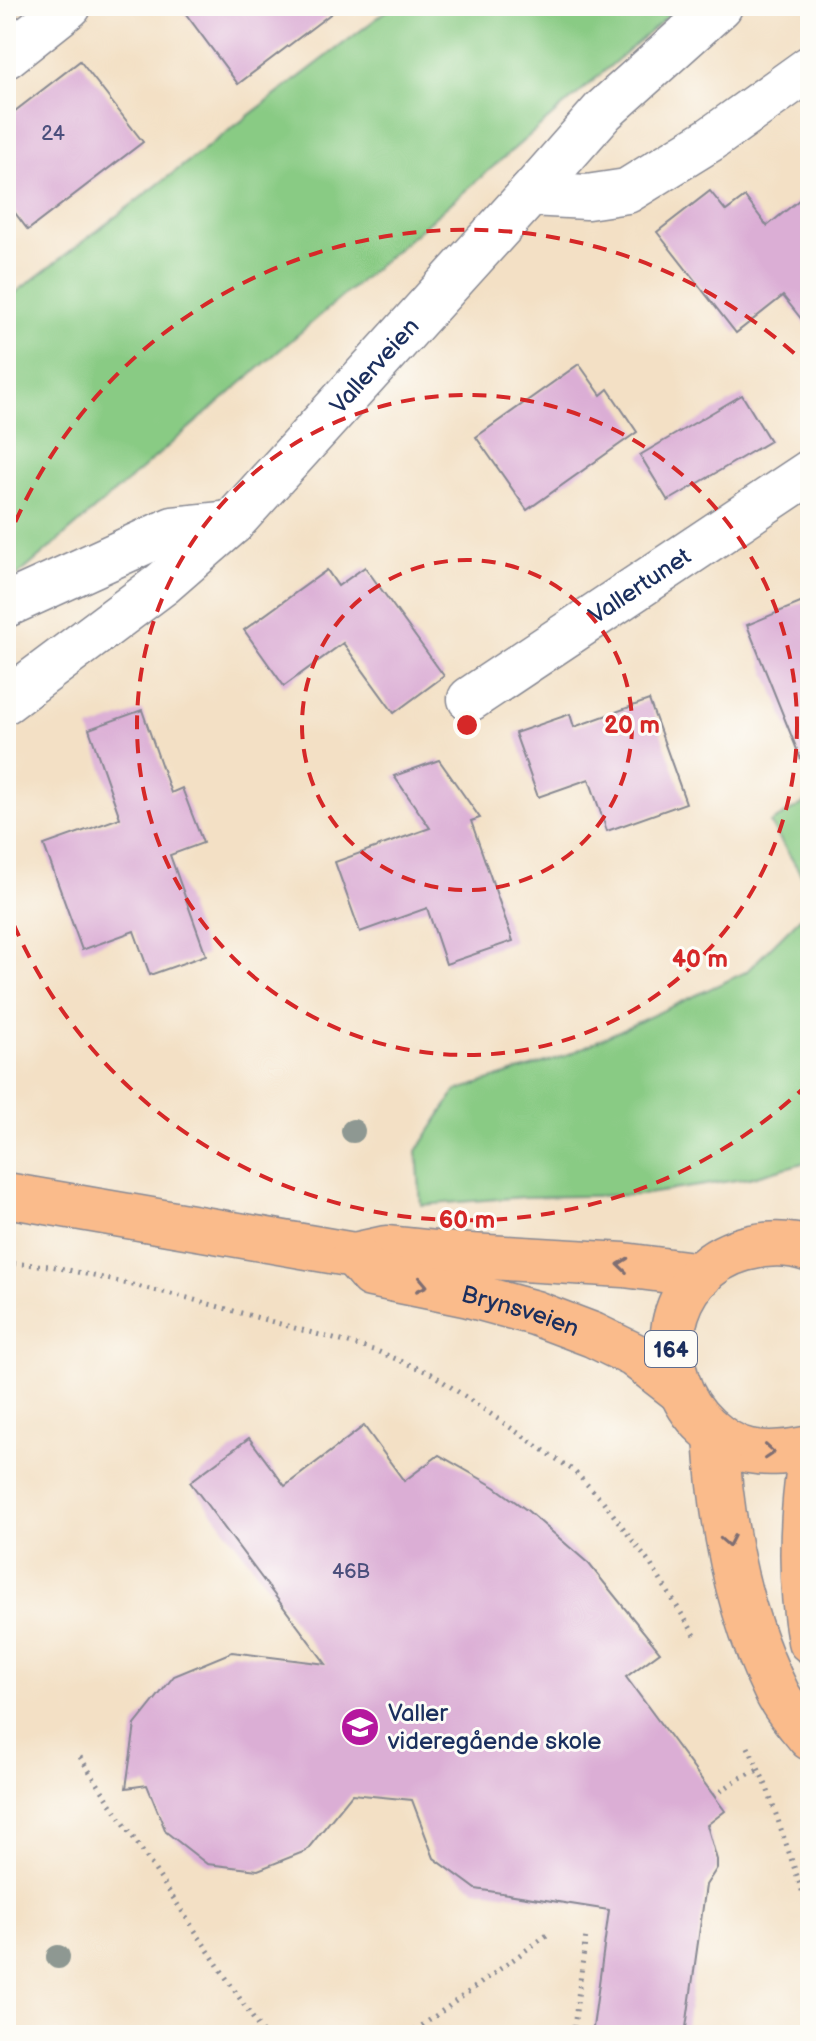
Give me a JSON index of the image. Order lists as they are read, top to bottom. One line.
{"streets":{"main road":["Brynsveien","164"],"street":["Vallerveien","Vallertunet"]},"crossings":[["Brynsveien","164"]],"places":{"school or university":["Valler videregående skole"]},"house_numbers":["24","46B"],"rings":["20 m","40 m","60 m"]}
